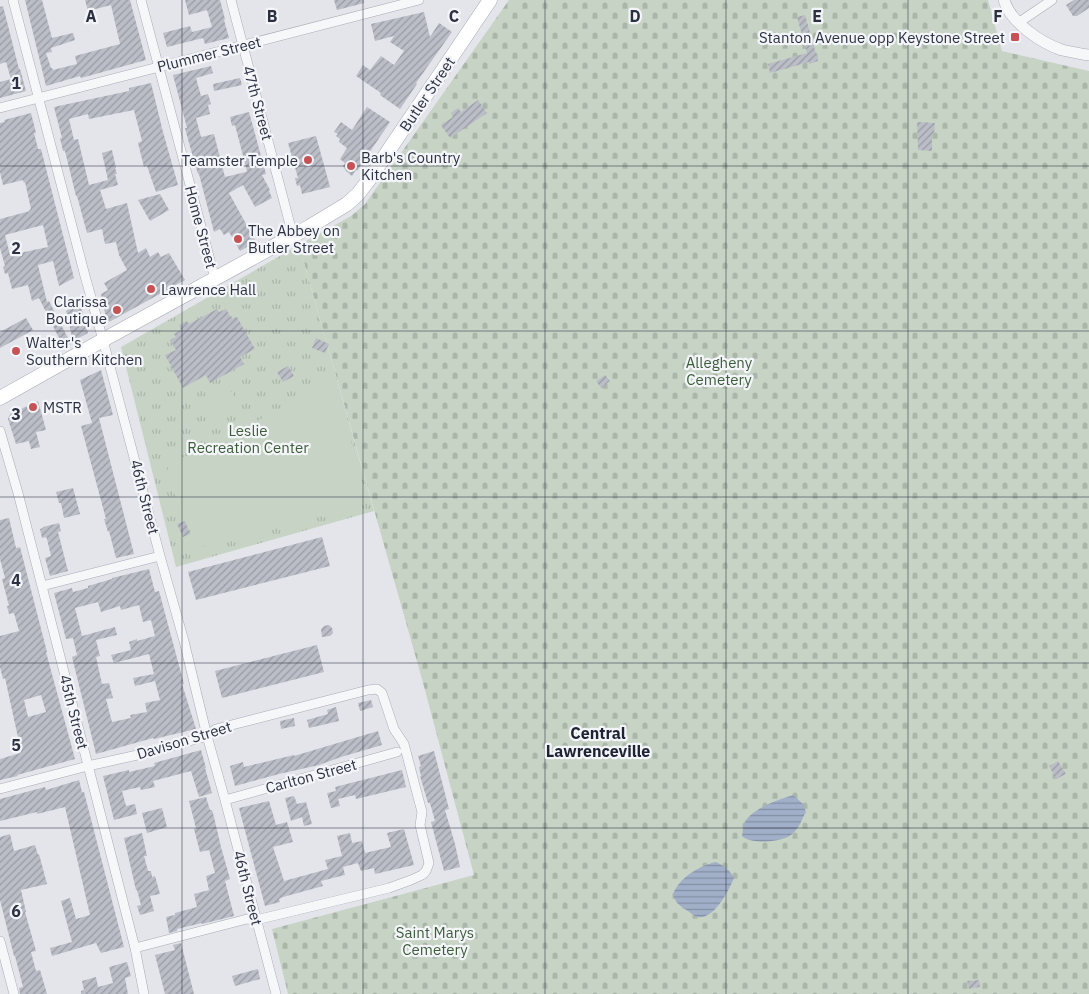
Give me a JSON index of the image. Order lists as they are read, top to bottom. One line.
{"streets":{"main road":["Butler Street"],"street":["Plummer Street","47th Street","Home Street","46th Street","45th Street","Davison Street","Carlton Street"]},"crossings":[["Plummer Street","47th Street"],["Plummer Street","Home Street"],["Plummer Street","46th Street"],["Butler Street","47th Street"],["Butler Street","Home Street"],["Butler Street","46th Street"],["46th Street","Davison Street"],["46th Street","Carlton Street"],["45th Street","Davison Street"]],"districts":["Central Lawrenceville"],"parks":["Allegheny Cemetery","Leslie Recreation Center","Saint Marys Cemetery"],"places":{"transit":["Stanton Avenue opp Keystone Street"],"other":["Teamster Temple","Barb's Country Kitchen","The Abbey on Butler Street","Lawrence Hall","Clarissa Boutique","Walter's Southern Kitchen","MSTR"]},"grid":{"columns":["A","B","C","D","E","F"],"rows":["1","2","3","4","5","6"]}}
